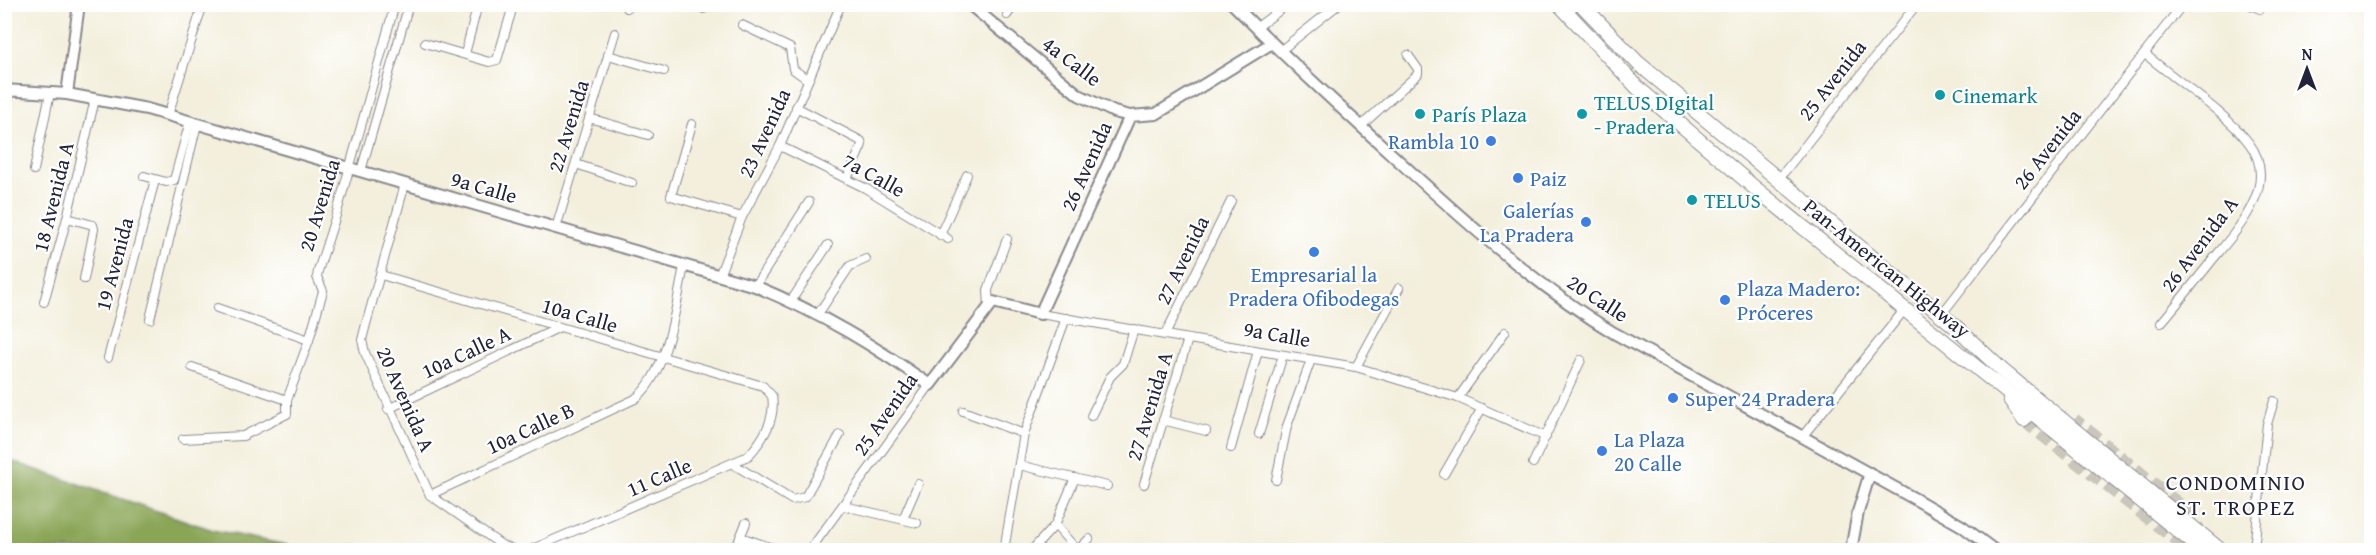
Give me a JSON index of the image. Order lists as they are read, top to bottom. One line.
{"streets":{"highway":["Pan-American Highway"],"street":["4a Calle","25 Avenida","22 Avenida","23 Avenida","26 Avenida","7a Calle","9a Calle","18 Avenida A","20 Avenida","26 Avenida A","27 Avenida","19 Avenida","20 Calle","10a Calle","10a Calle A","20 Avenida A","27 Avenida A","10a Calle B","11 Calle"]},"crossings":[["4a Calle","26 Avenida"],["25 Avenida","9a Calle"],["25 Avenida","Pan-American Highway"],["22 Avenida","9a Calle"],["23 Avenida","7a Calle"],["23 Avenida","9a Calle"],["26 Avenida","9a Calle"],["26 Avenida","26 Avenida A"],["26 Avenida","Pan-American Highway"],["26 Avenida","20 Calle"],["9a Calle","18 Avenida A"],["9a Calle","20 Avenida"],["9a Calle","27 Avenida"],["9a Calle","20 Avenida A"],["9a Calle","27 Avenida A"],["10a Calle","10a Calle A"],["10a Calle","20 Avenida A"],["10a Calle","10a Calle B"],["10a Calle","11 Calle"],["10a Calle A","20 Avenida A"],["20 Avenida A","10a Calle B"]],"districts":["CONDOMINIO ST. TROPEZ"],"places":["Cinemark","París Plaza","TELUS DIgital - Pradera","Rambla 10","Paiz","TELUS","Galerías La Pradera","Empresarial la Pradera Ofibodegas","Plaza Madero: Próceres","Super 24 Pradera","La Plaza 20 Calle"],"north":"top"}
